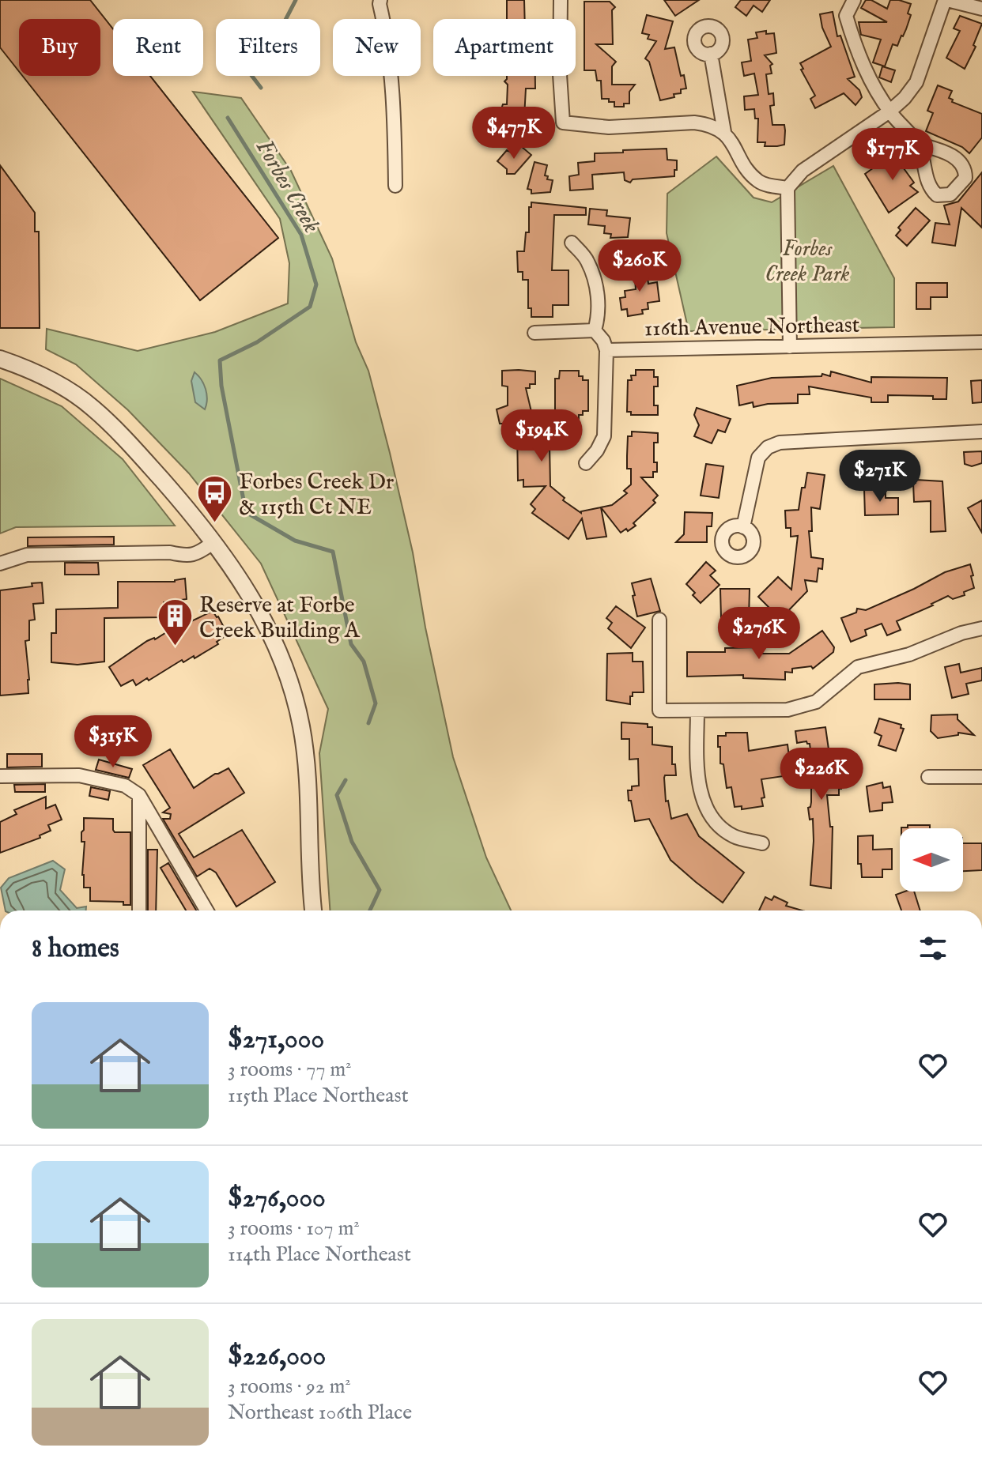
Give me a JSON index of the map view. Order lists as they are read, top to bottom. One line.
{"streets":{"street":["116th Avenue Northeast"]},"water":["Forbes Creek"],"parks":["Forbes Creek Park"],"places":{"bus stop":["Forbes Creek Dr & 115th Ct NE"],"building":["Reserve at Forbe Creek Building A"]},"north":"left","page":{"chip":["Buy","Rent","Filters","New","Apartment"],"price":["$477K","$177K","$260K","$194K","$271K","$276K","$315K","$226K"],"heading":"8 homes","list":[{"name":"$271,000","note":"3 rooms · 77 m² · 115th Place Northeast"},{"name":"$276,000","note":"3 rooms · 107 m² · 114th Place Northeast"},{"name":"$226,000","note":"3 rooms · 92 m² · Northeast 106th Place"}]}}
